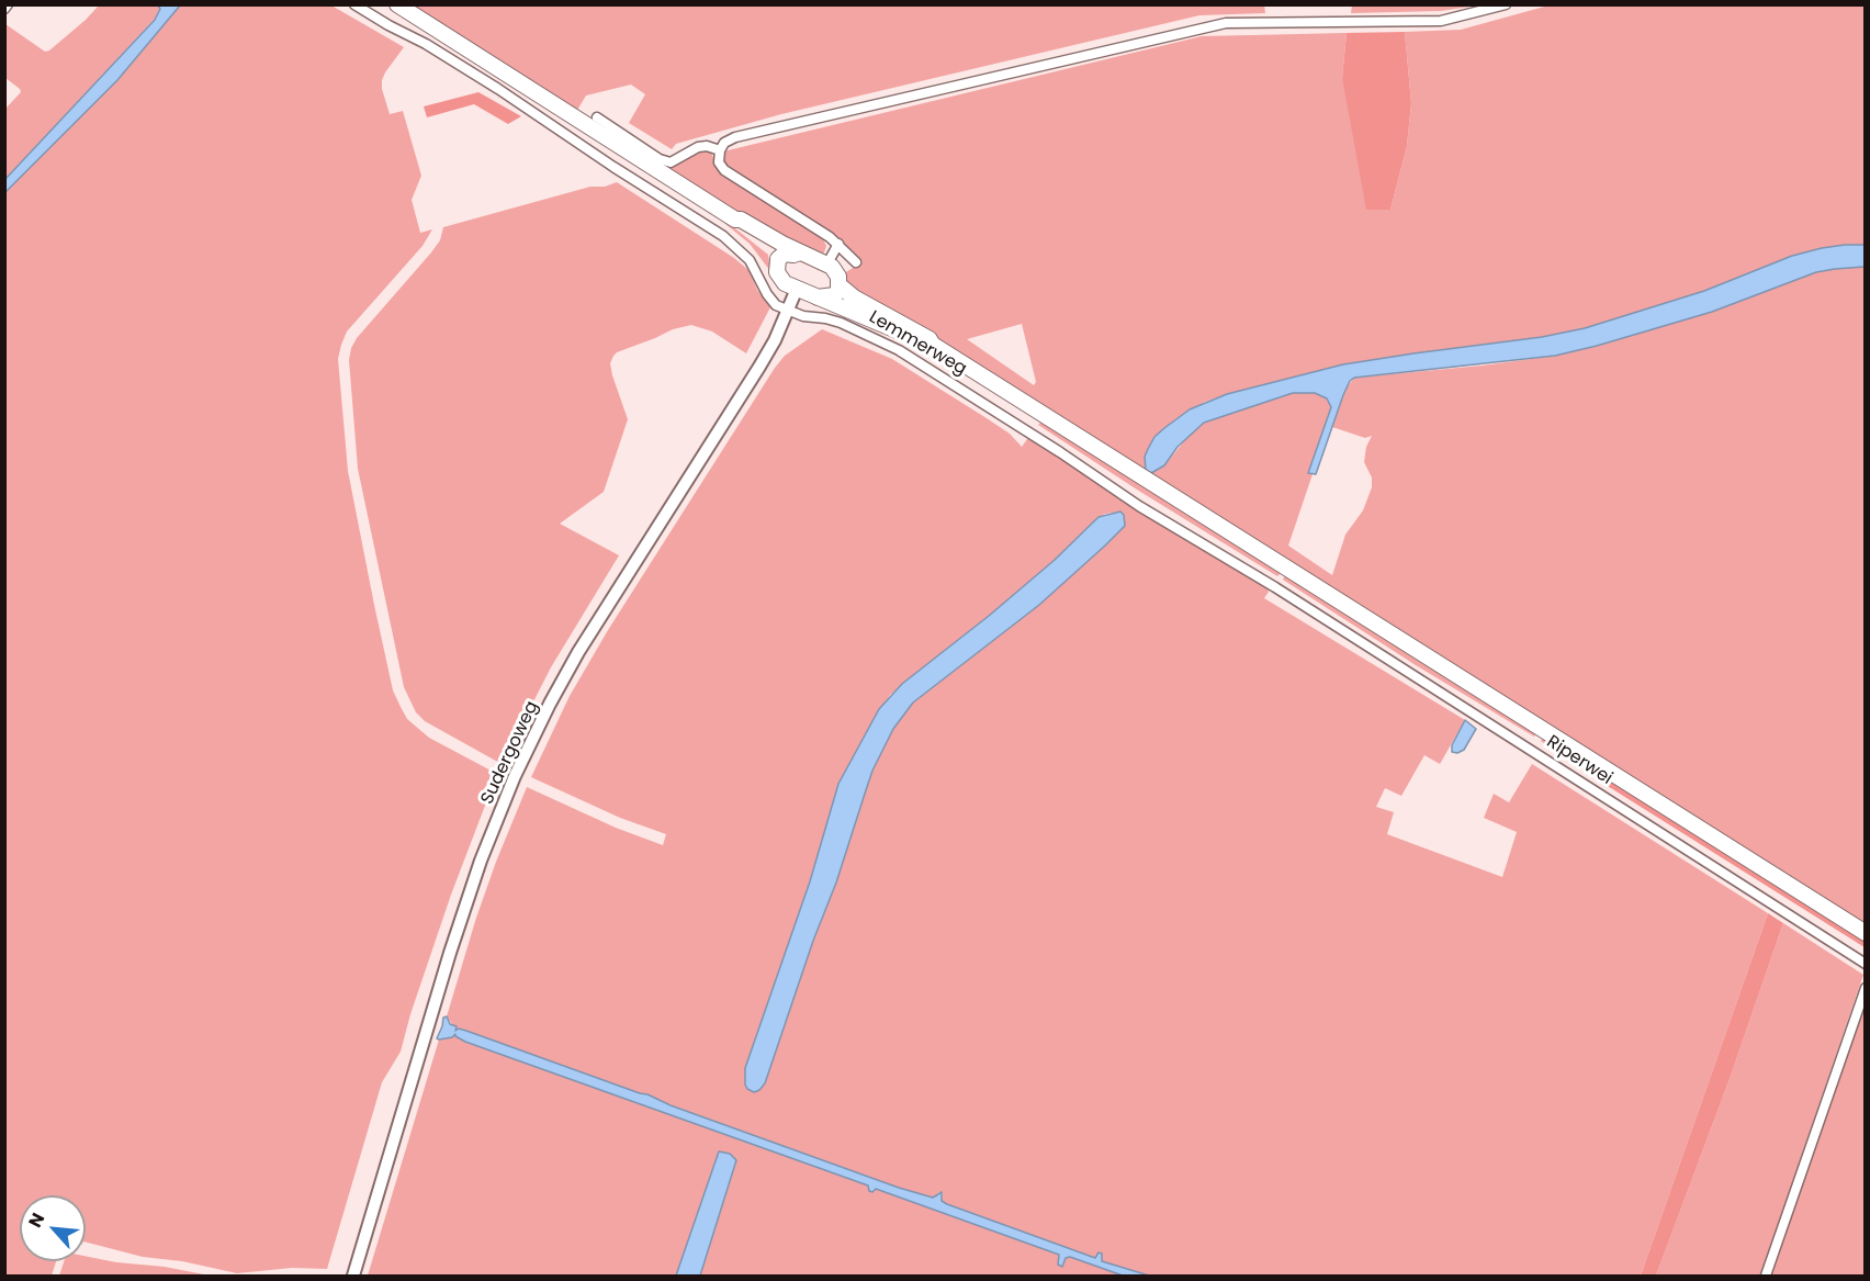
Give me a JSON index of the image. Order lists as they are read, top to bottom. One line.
{"streets":{"main road":["Lemmerweg","Riperwei"],"street":["Sudergoweg"]},"crossings":[["Lemmerweg","Sudergoweg"],["Lemmerweg","Riperwei"]],"north":"top left"}
